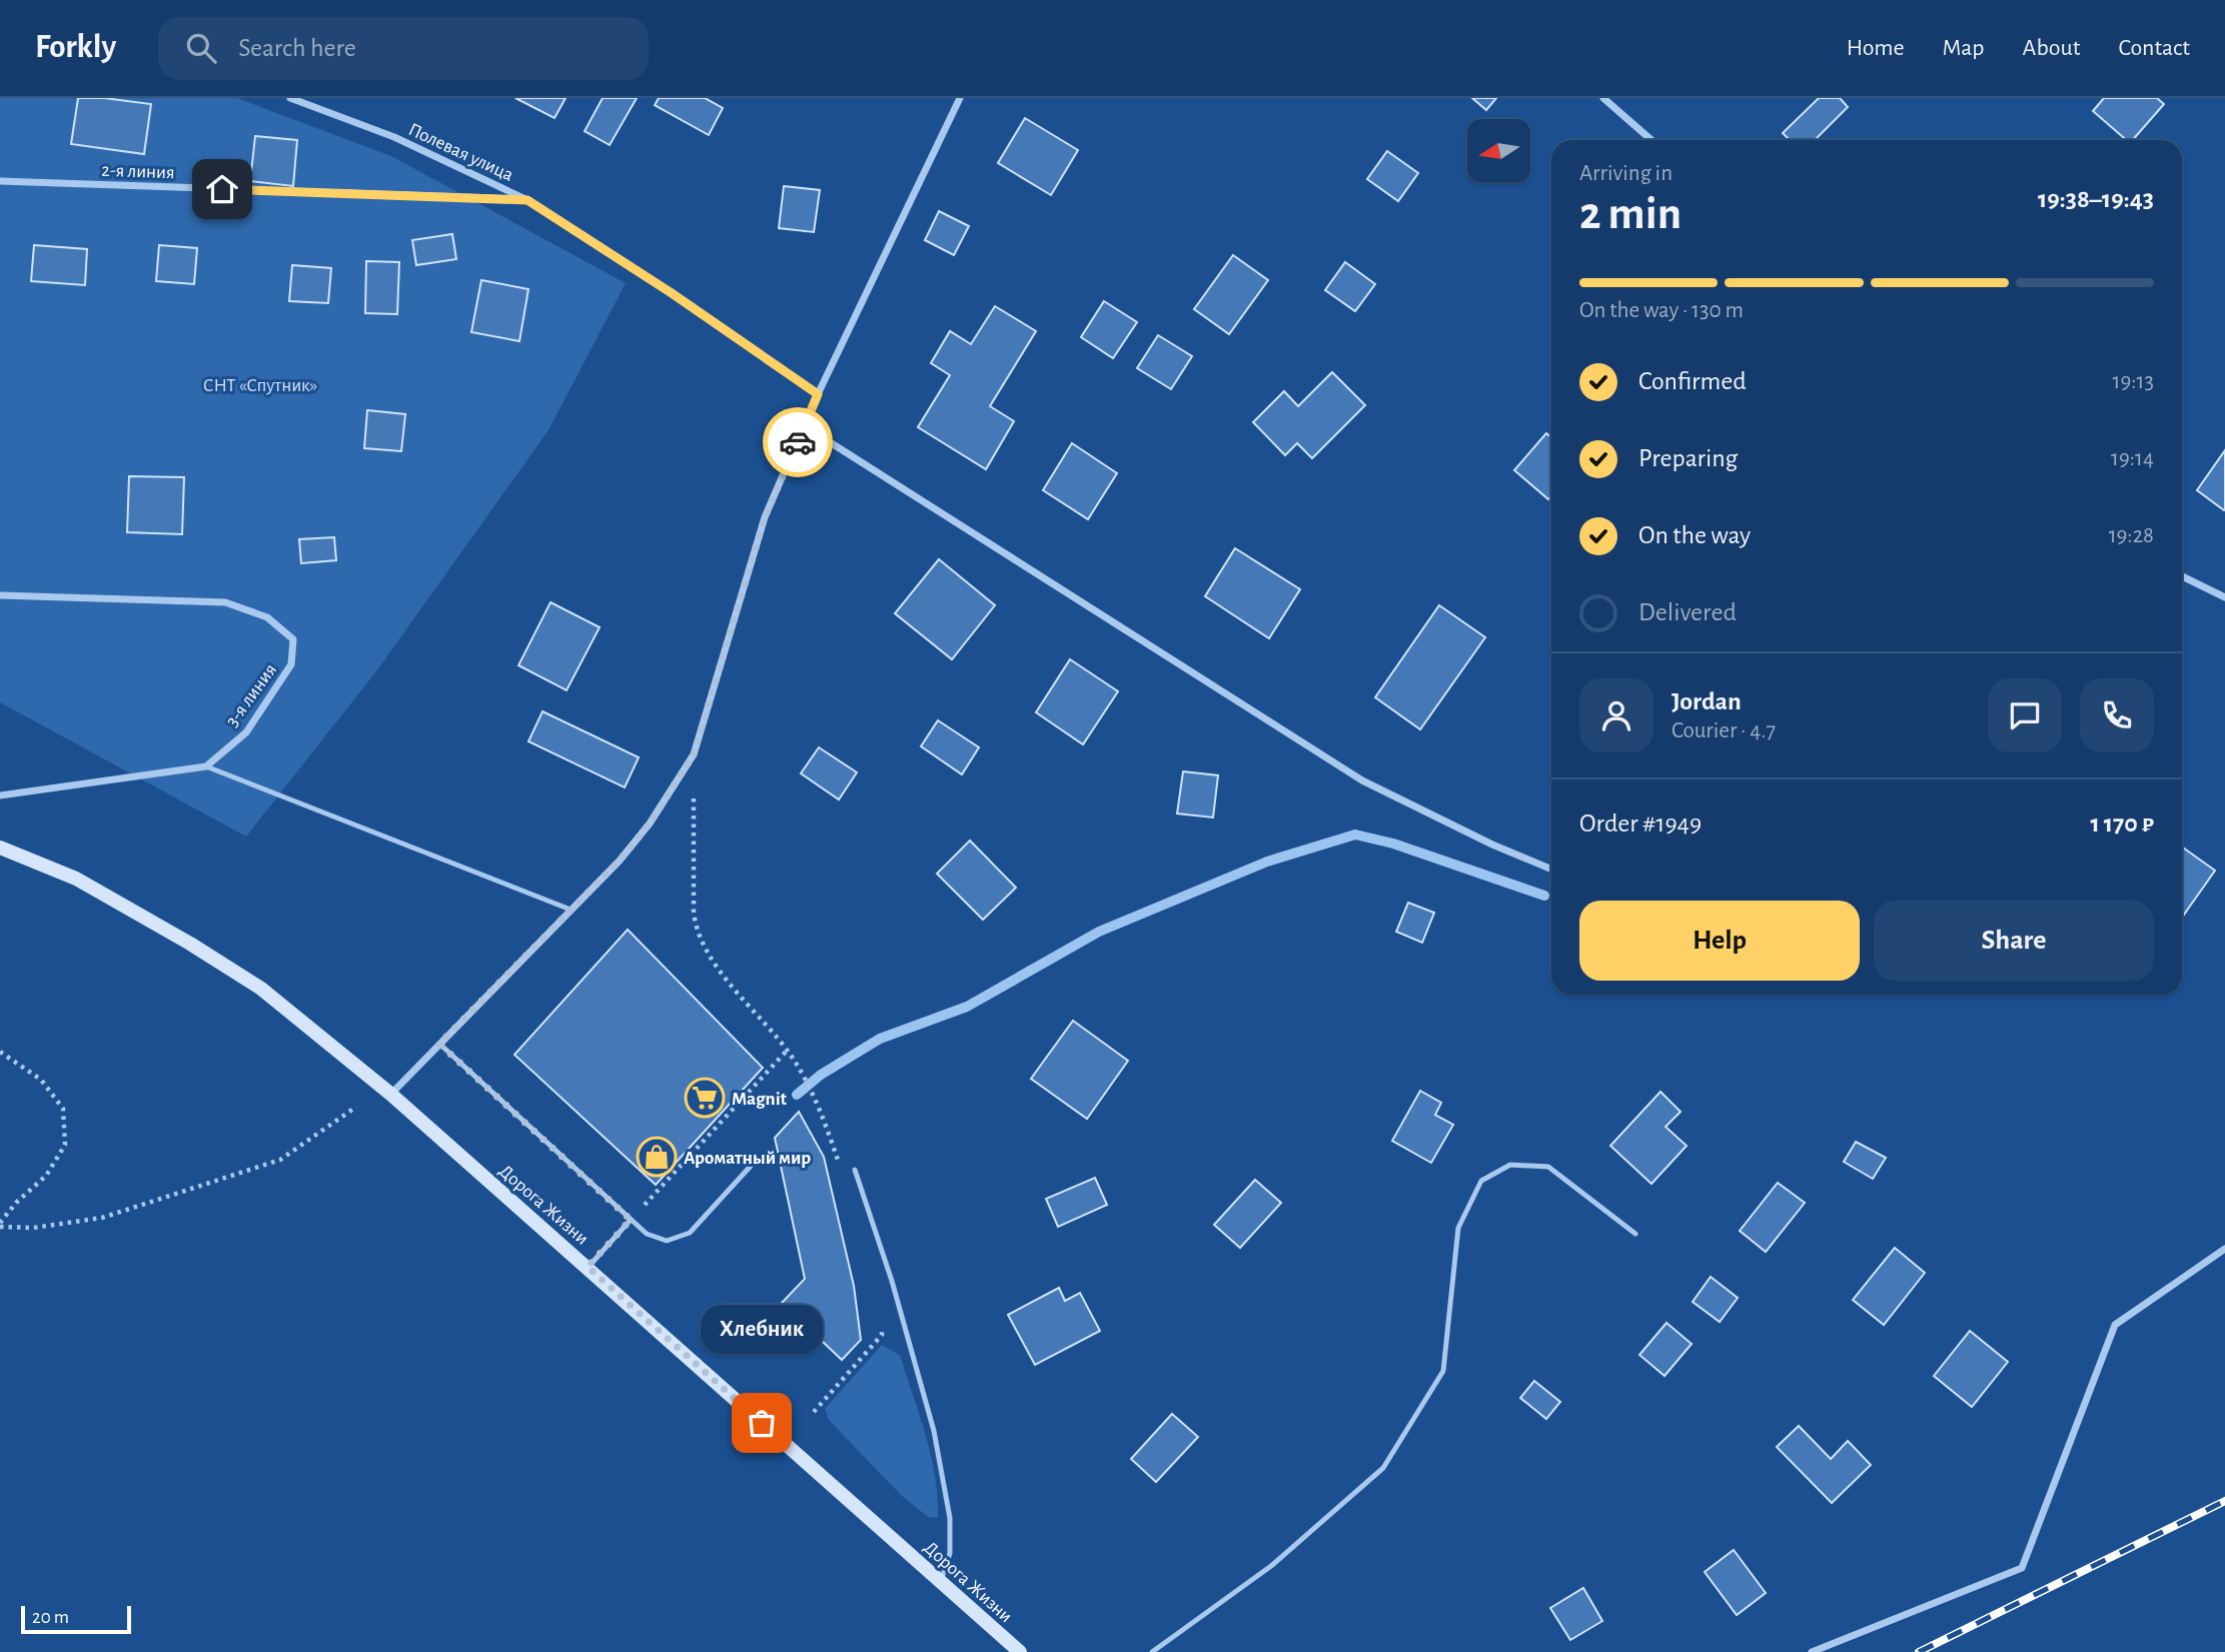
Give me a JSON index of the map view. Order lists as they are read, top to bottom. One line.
{"streets":{"main road":["Дорога Жизни"],"street":["Полевая улица","2-я линия","3-я линия"]},"crossings":[["Полевая улица","2-я линия"]],"parks":["СНТ «Спутник»"],"places":{"supermarket":["Magnit"],"shop":["Ароматный мир"],"other":["Хлебник"]},"scale_bar":"20 m","north":"left","page":{"header":"Forkly","search":"Search here","nav":["Home","Map","About","Contact"],"heading":["2 min","Arriving in","19:38–19:43"],"panel":["Jordan","Courier · 4.7","Order #1949","1 170 ₽"],"bar":"On the way · 130 m","list":[["Confirmed","19:13"],["Preparing","19:14"],["On the way","19:28"],"Delivered"],"buttons":["Help","Share"],"bubble":"Хлебник","scale":"20 m"}}
